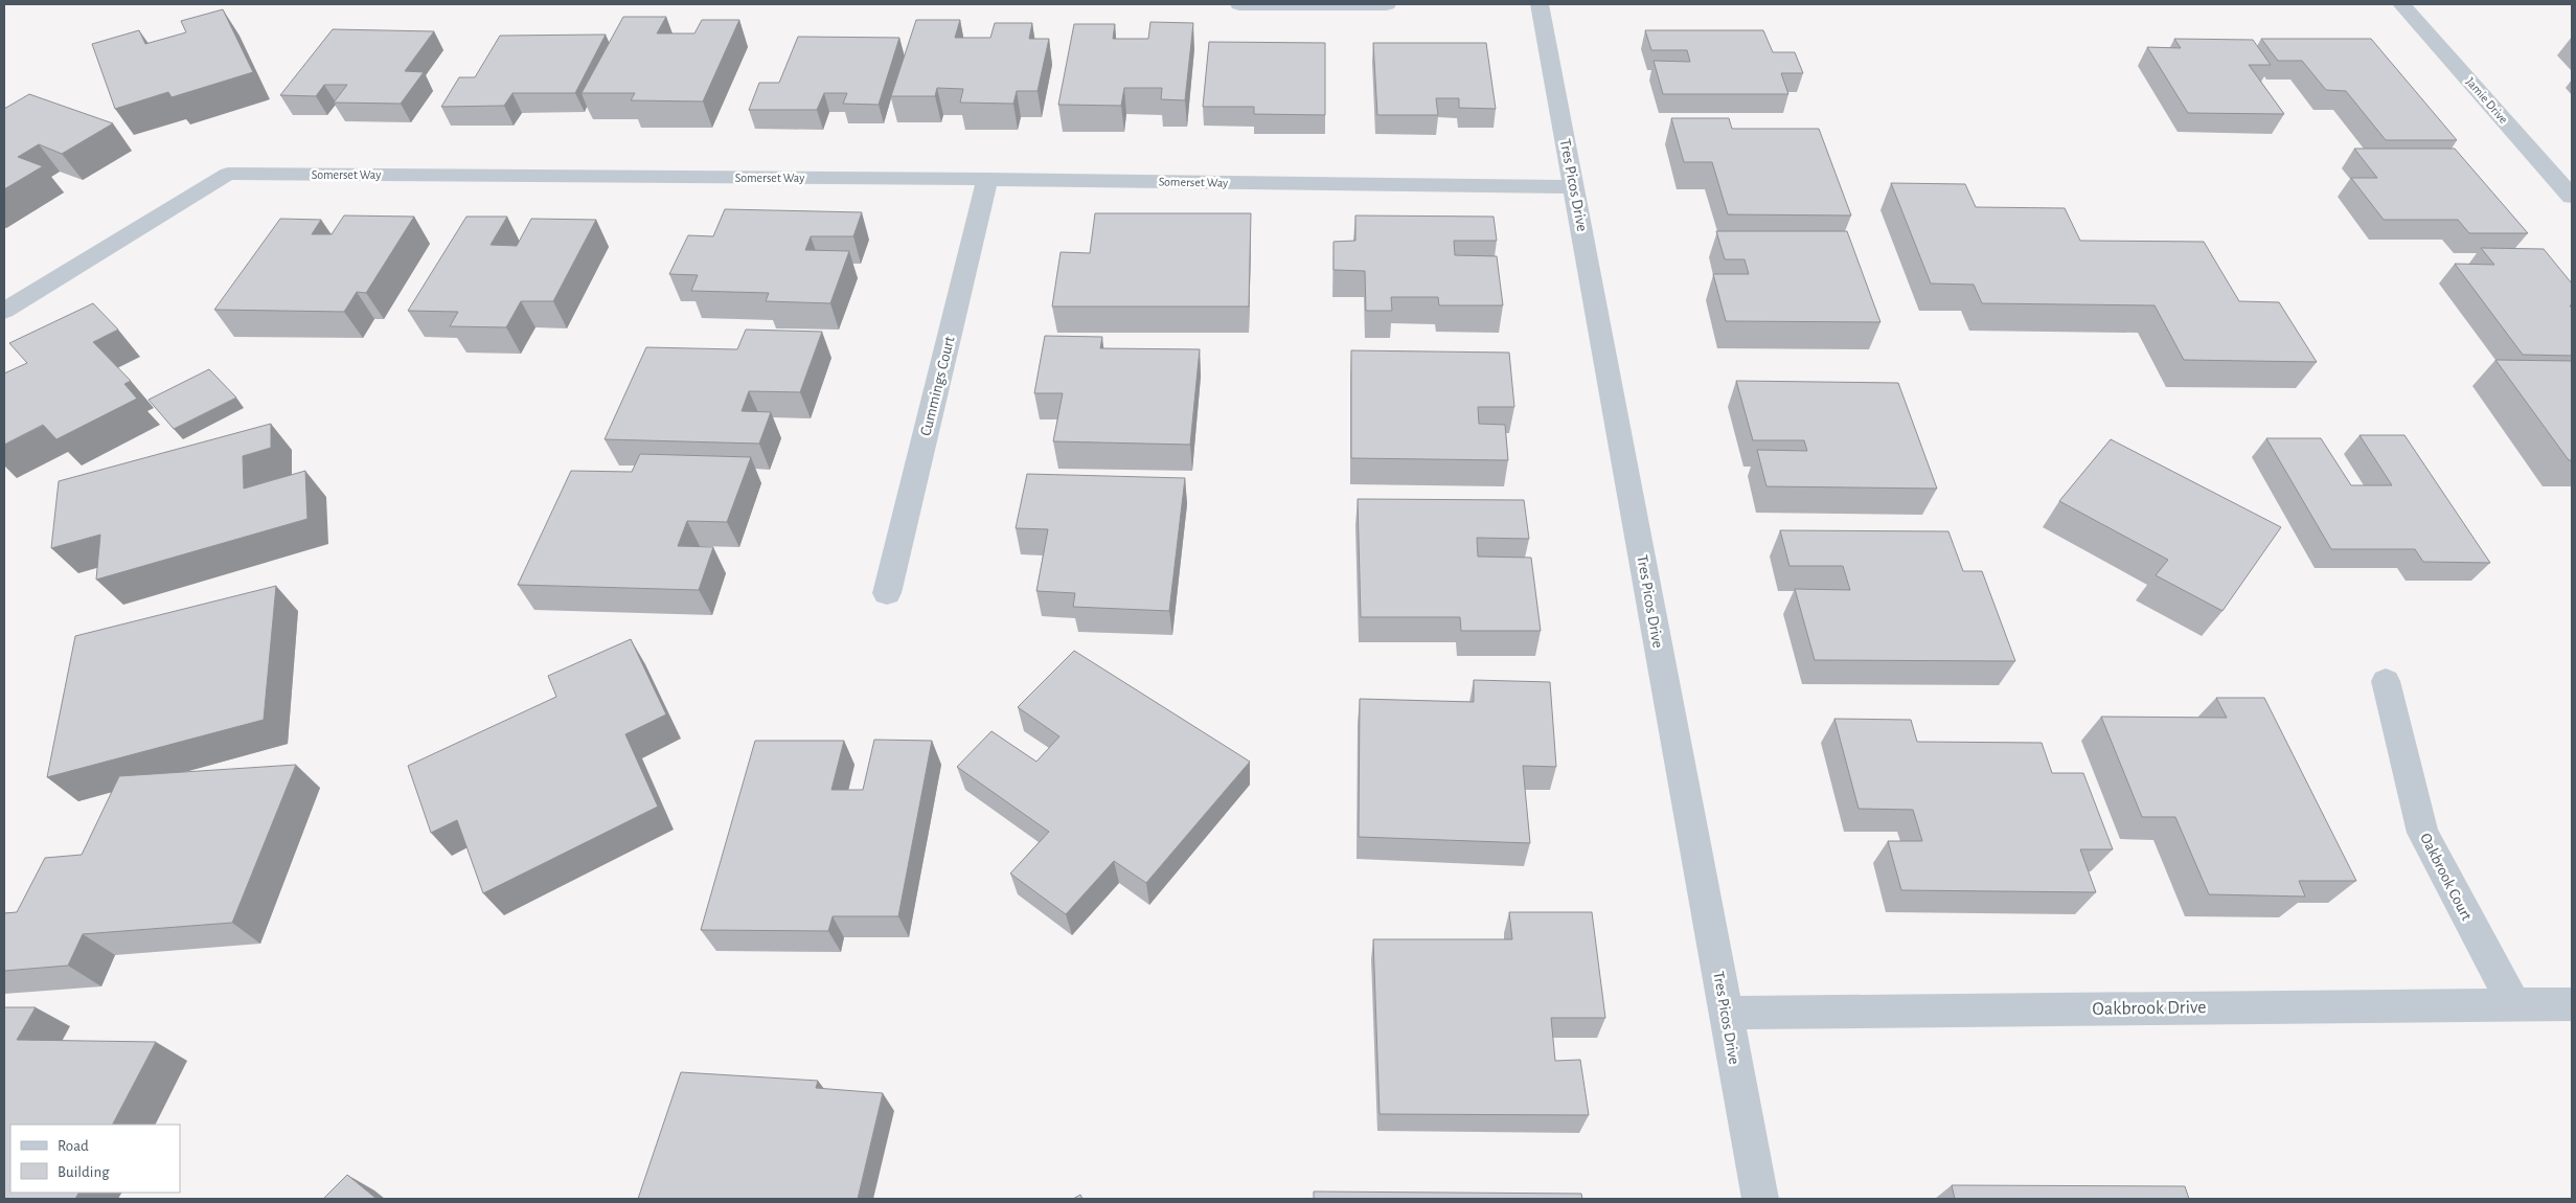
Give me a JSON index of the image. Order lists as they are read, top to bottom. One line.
{"streets":{"street":["Jamie Drive","Somerset Way","Tres Picos Drive","Cummings Court","Oakbrook Court","Oakbrook Drive"]},"crossings":[["Somerset Way","Tres Picos Drive"],["Somerset Way","Cummings Court"],["Tres Picos Drive","Oakbrook Drive"],["Oakbrook Court","Oakbrook Drive"]],"legend":["Road","Building"]}
